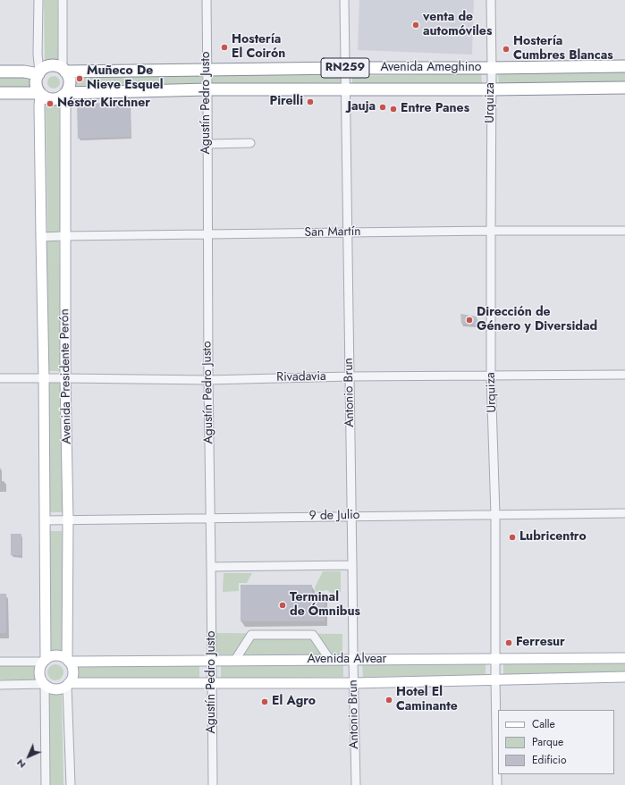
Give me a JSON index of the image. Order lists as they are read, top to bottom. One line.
{"streets":{"highway":["RN259","Avenida Ameghino"],"main road":["Avenida Presidente Perón","Avenida Alvear"],"street":["Agustín Pedro Justo","Urquiza","San Martín","Rivadavia","Antonio Brun","9 de Julio"]},"crossings":[["RN259","Avenida Ameghino"],["RN259","Avenida Presidente Perón"],["Avenida Ameghino","Agustín Pedro Justo"],["Avenida Ameghino","Urquiza"],["Avenida Ameghino","Avenida Presidente Perón"],["Avenida Ameghino","Antonio Brun"],["Agustín Pedro Justo","San Martín"],["Agustín Pedro Justo","Rivadavia"],["Agustín Pedro Justo","9 de Julio"],["Agustín Pedro Justo","Avenida Alvear"],["Urquiza","San Martín"],["Urquiza","Rivadavia"],["Urquiza","9 de Julio"],["Urquiza","Avenida Alvear"],["San Martín","Avenida Presidente Perón"],["San Martín","Antonio Brun"],["Avenida Presidente Perón","Rivadavia"],["Avenida Presidente Perón","9 de Julio"],["Avenida Presidente Perón","Avenida Alvear"],["Rivadavia","Antonio Brun"],["Antonio Brun","9 de Julio"],["Antonio Brun","Avenida Alvear"]],"places":["venta de automóviles","Hostería El Coirón","Hostería Cumbres Blancas","Muñeco De Nieve Esquel","Pirelli","Néstor Kirchner","Jauja","Entre Panes","Dirección de Género y Diversidad","Lubricentro","Terminal de Ómnibus","Ferresur","Hotel El Caminante","El Agro"],"legend":["Calle","Parque","Edificio"],"north":"bottom left"}
